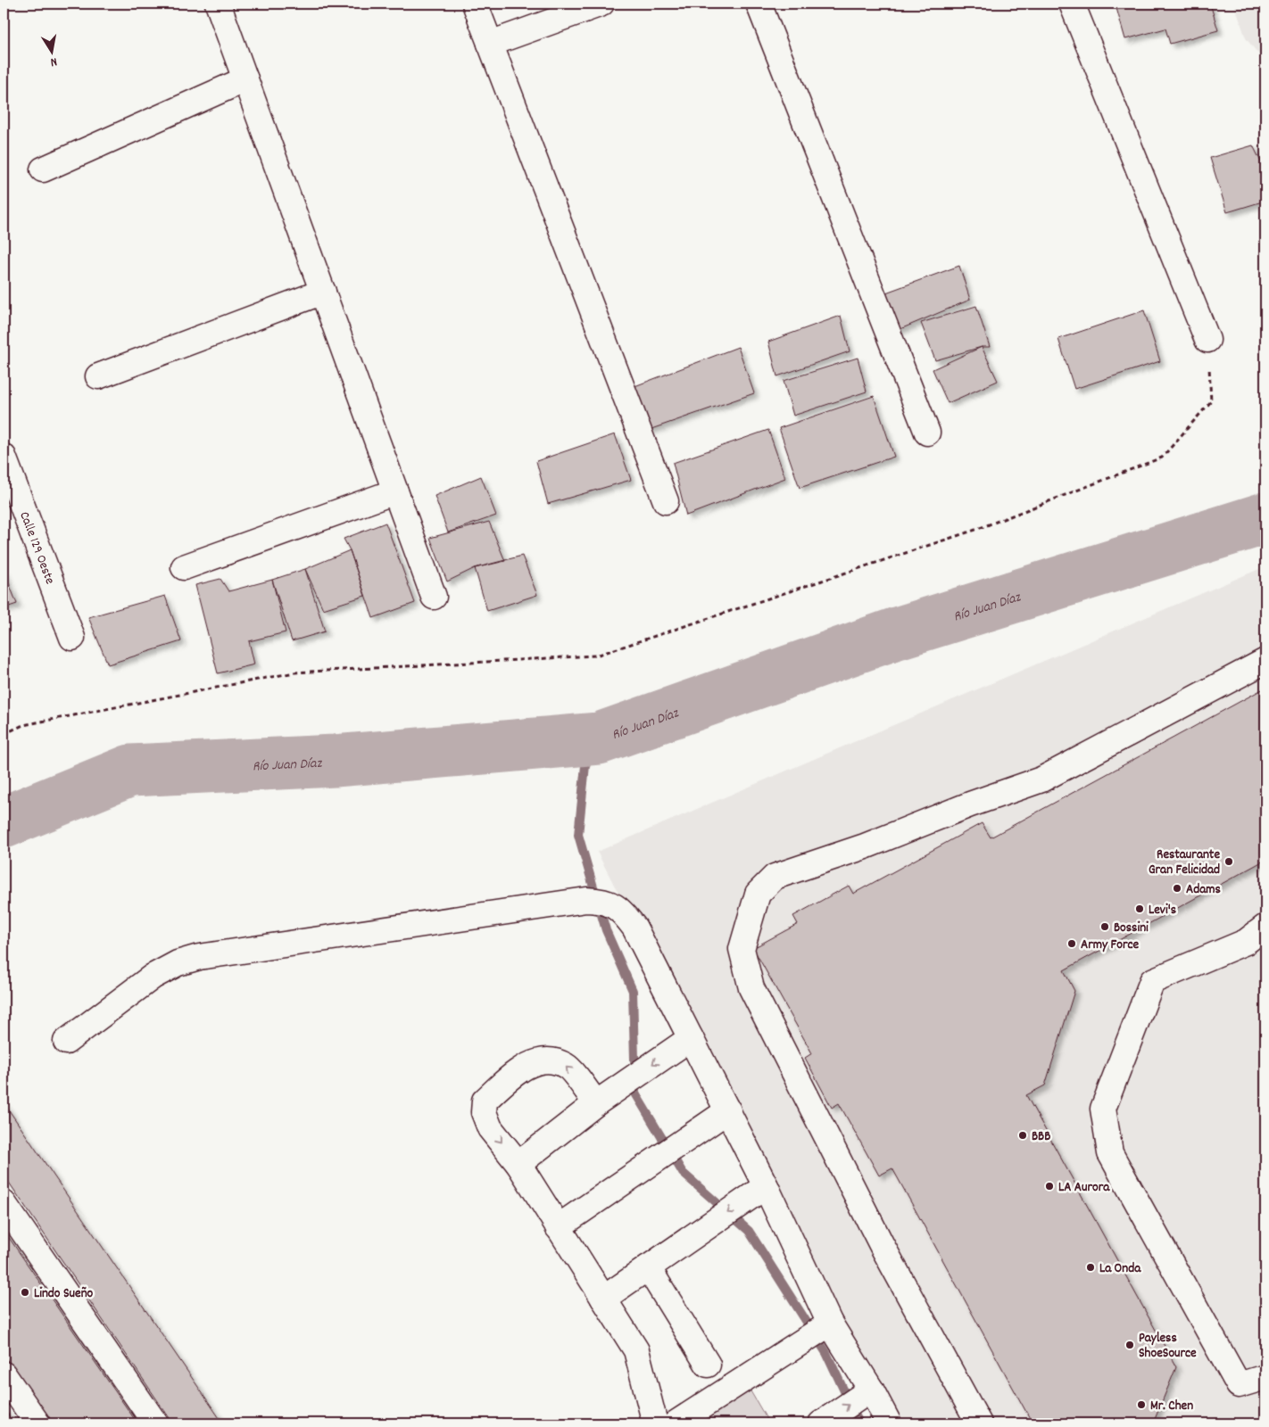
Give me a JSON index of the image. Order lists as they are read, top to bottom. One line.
{"streets":{"street":["Calle 129 Oeste"]},"water":["Río Juan Díaz"],"places":["Restaurante Gran Felicidad","Adams","Levi's","Bossini","Army Force","BBB","LA Aurora","La Onda","Lindo Sueño","Payless ShoeSource","Mr. Chen"],"north":"bottom"}
